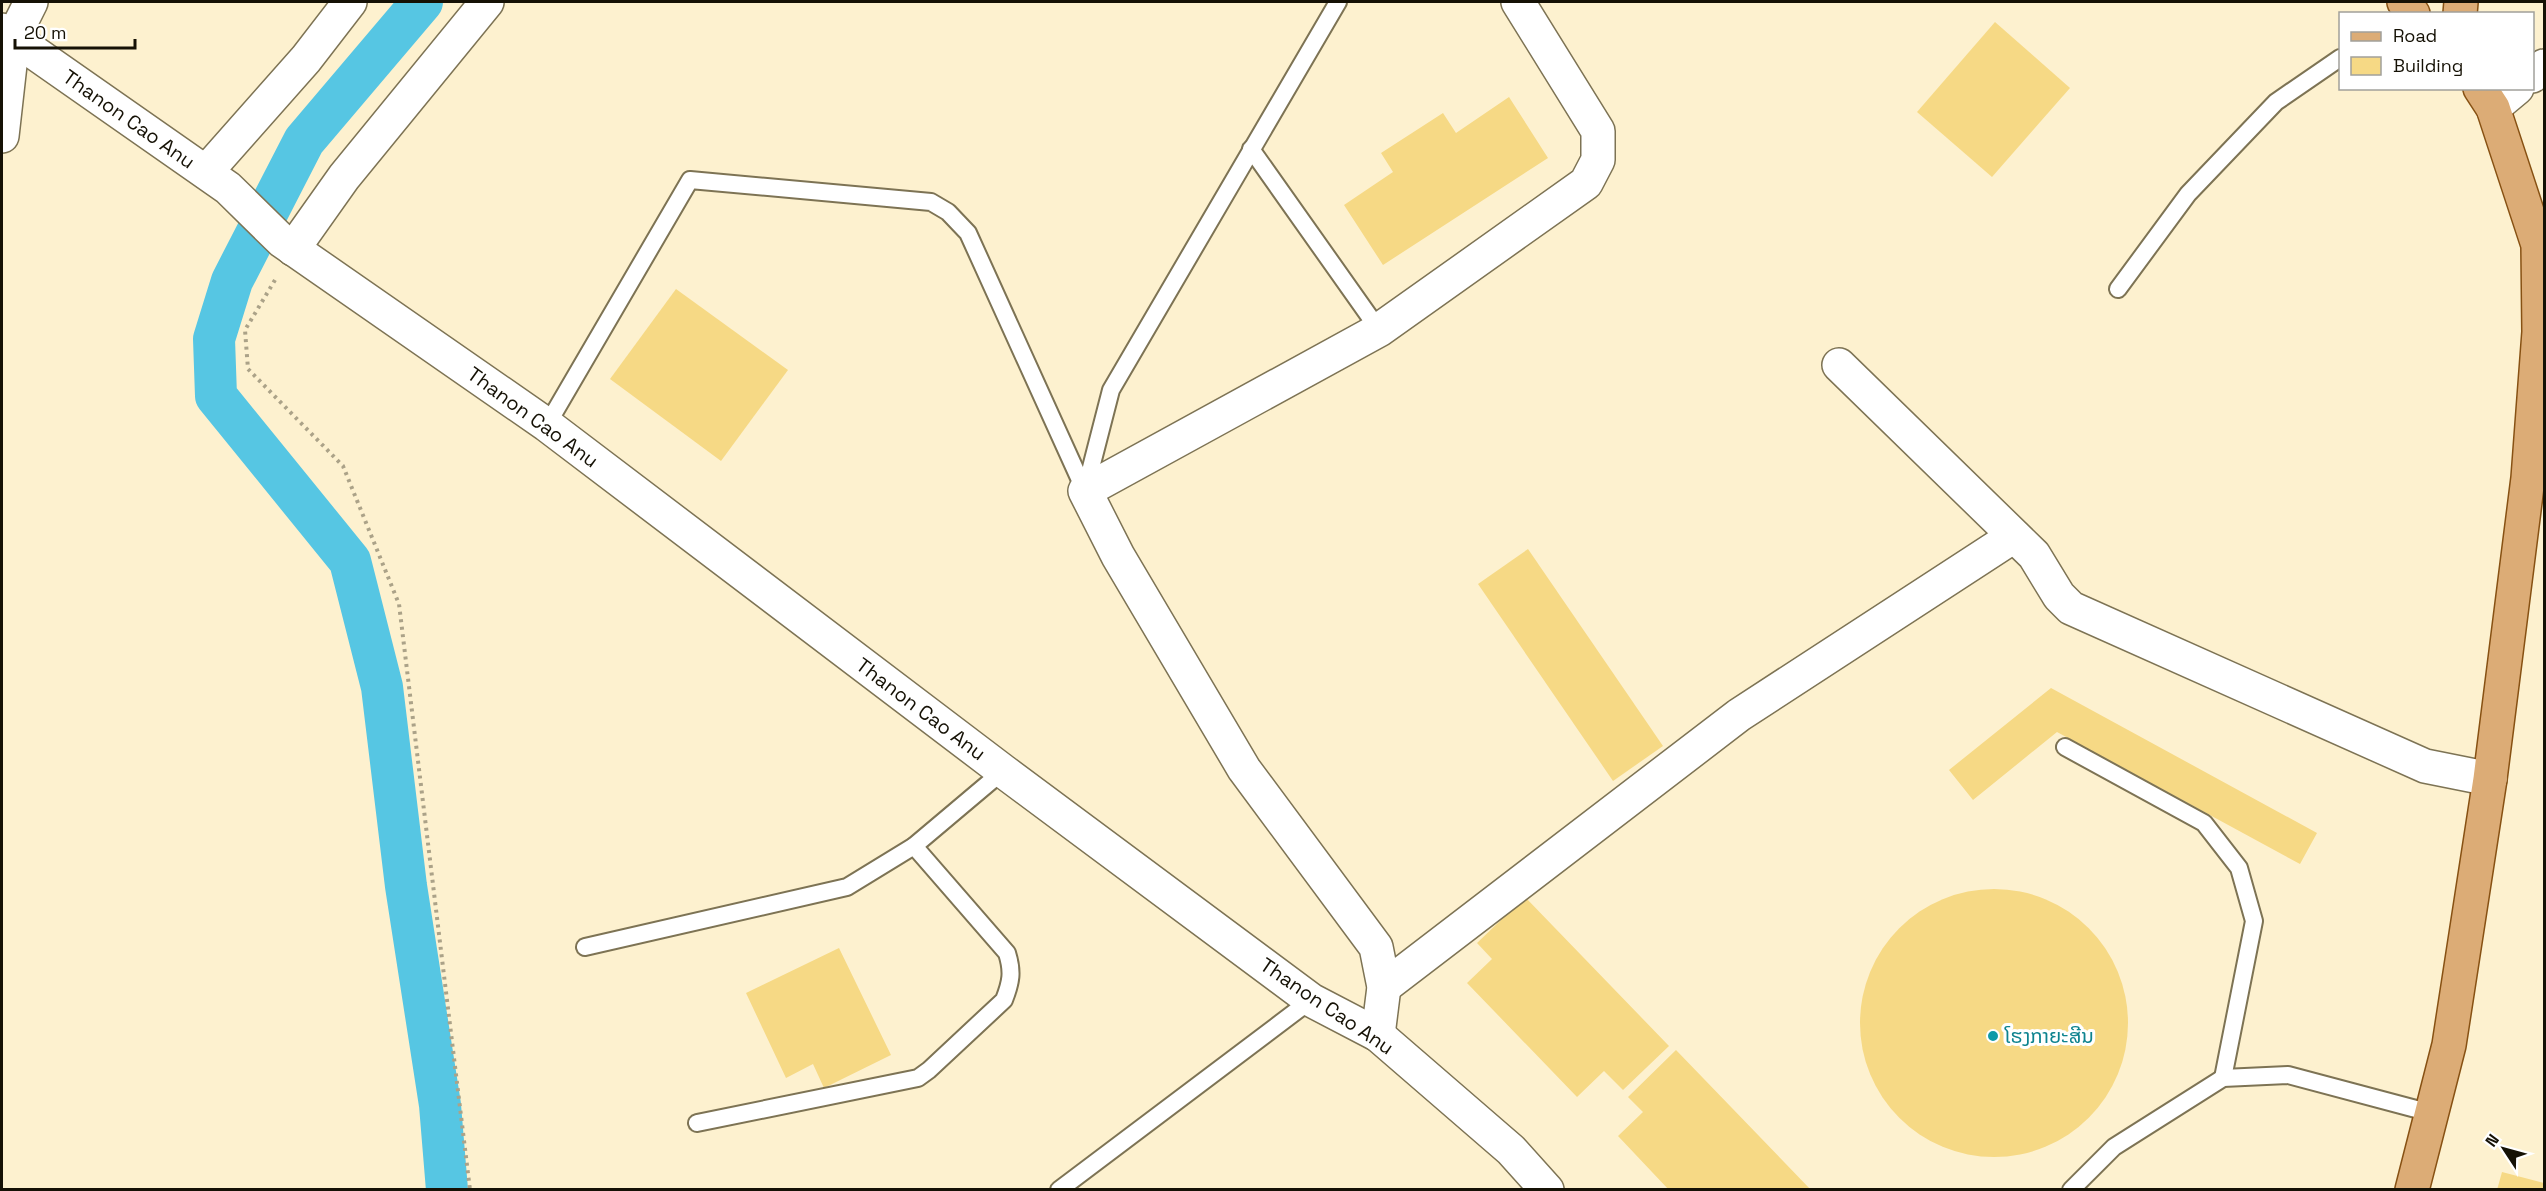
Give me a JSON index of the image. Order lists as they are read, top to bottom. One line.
{"streets":{"street":["Thanon Cao Anu"]},"places":["ໂຮງກາຍະສີນ"],"legend":["Road","Building"],"scale_bar":"20 m","north":"top left"}
